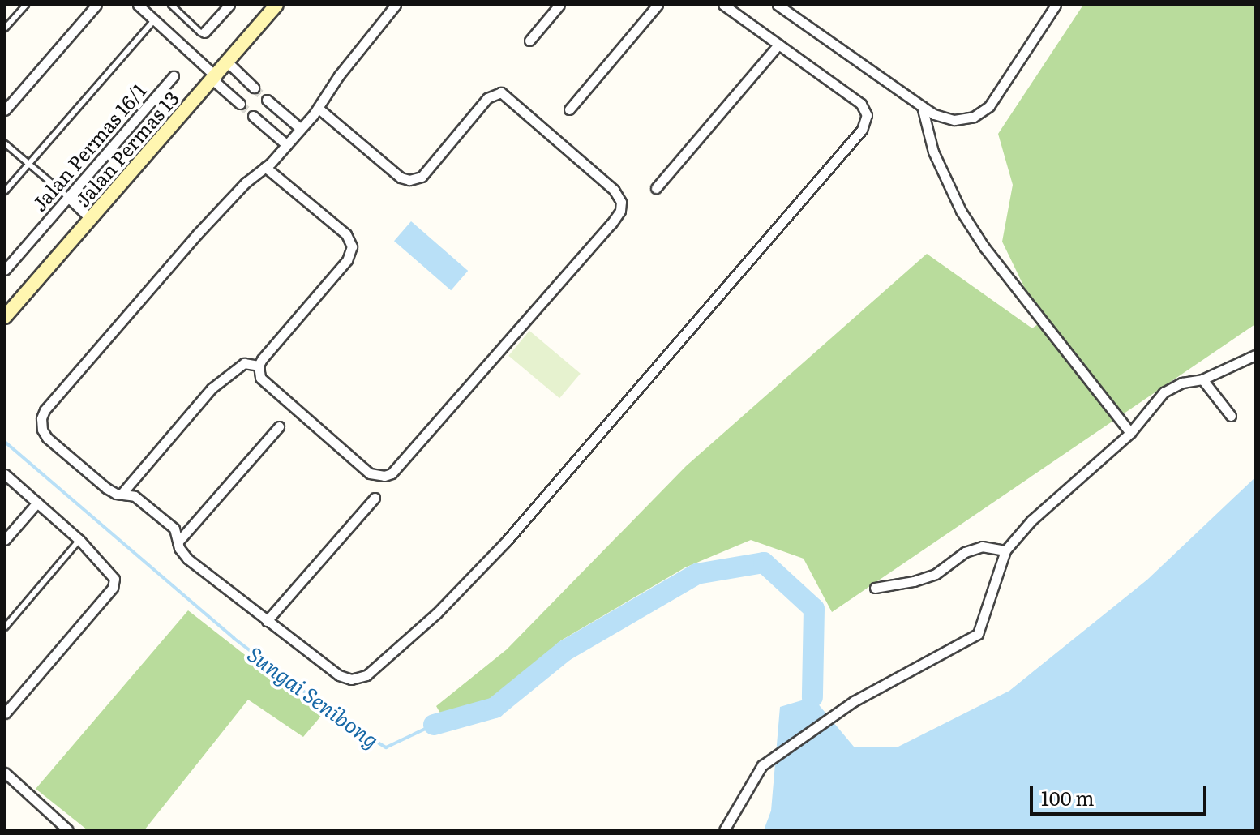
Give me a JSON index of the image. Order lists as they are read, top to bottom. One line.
{"streets":{"main road":["Jalan Permas 13"],"street":["Jalan Permas 16/1"]},"water":["Sungai Senibong"],"scale_bar":"100 m"}
